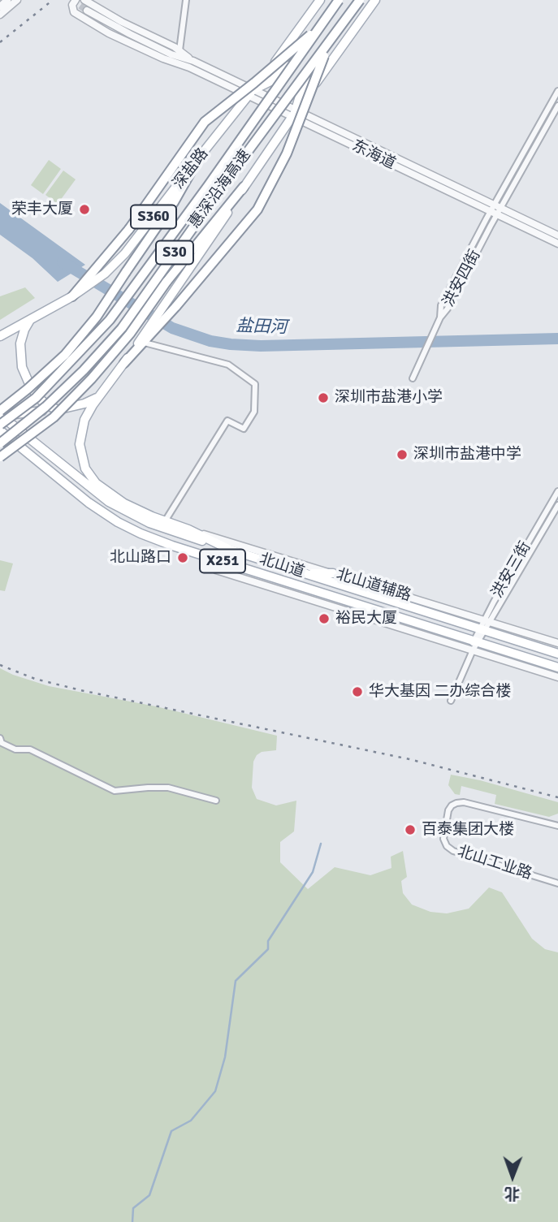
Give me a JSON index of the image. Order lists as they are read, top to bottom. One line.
{"streets":{"highway":["惠深沿海高速","S30"],"main road":["深盐路","S360","X251","北山道"],"street":["东海道","洪安四街","洪安三街","北山道辅路","北山工业路"]},"crossings":[["东海道","深盐路"],["东海道","洪安四街"],["深盐路","惠深沿海高速"],["北山道","洪安三街"],["北山道","北山道辅路"],["洪安三街","北山道辅路"]],"water":["盐田河"],"places":["荣丰大厦","深圳市盐港小学","深圳市盐港中学","北山路口","裕民大厦","华大基因 二办综合楼","百泰集团大楼"],"north":"bottom"}
